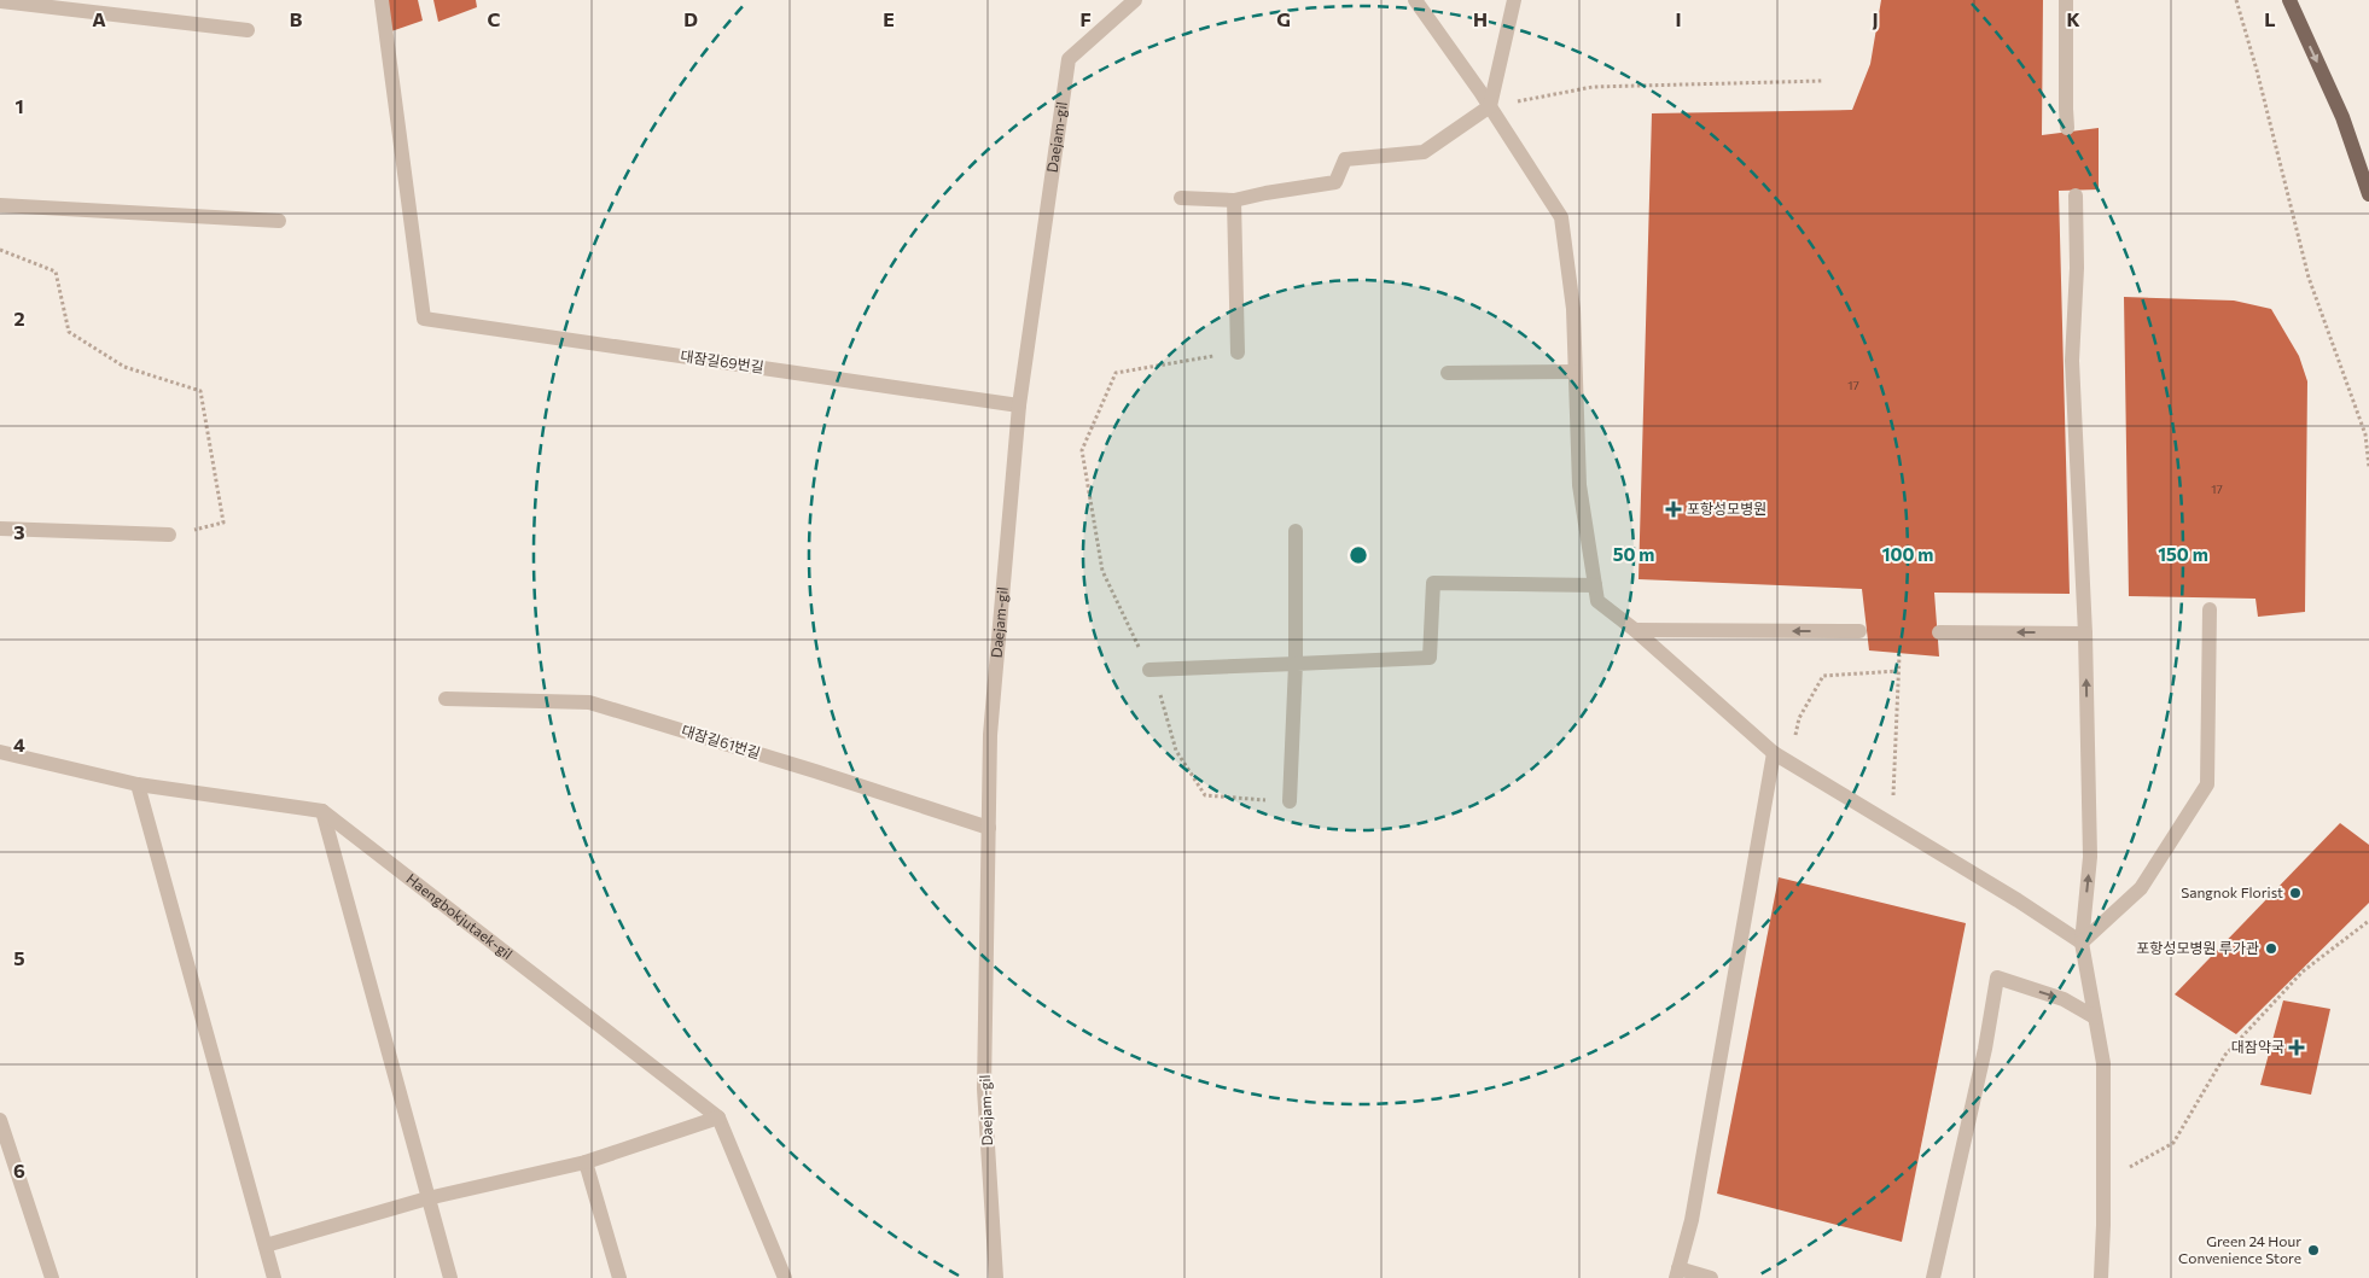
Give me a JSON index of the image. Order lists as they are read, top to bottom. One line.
{"streets":{"street":["Daejam-gil","대잠길69번길","대잠길61번길","Haengbokjutaek-gil"]},"crossings":[["Daejam-gil","대잠길69번길"],["Daejam-gil","대잠길61번길"]],"places":{"health":["포항성모병원","대잠약국"],"other":["Sangnok Florist","포항성모병원 루가관","Green 24 Hour Convenience Store"]},"house_numbers":["17","17"],"grid":{"columns":["A","B","C","D","E","F","G","H","I","J","K","L"],"rows":["1","2","3","4","5","6"]},"rings":["50 m","100 m","150 m"]}
